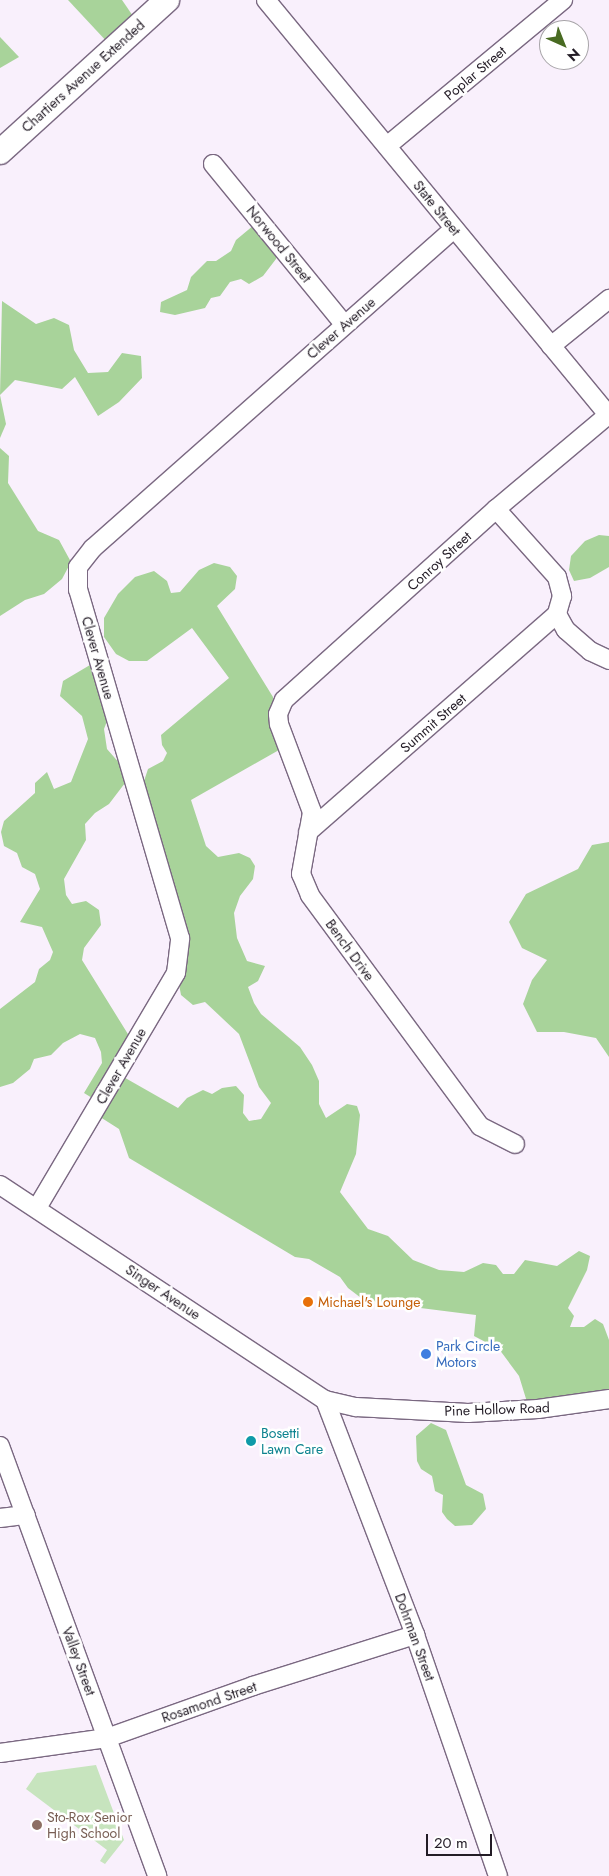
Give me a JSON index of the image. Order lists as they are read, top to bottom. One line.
{"streets":{"street":["Poplar Street","Chartiers Avenue Extended","State Street","Norwood Street","Clever Avenue","Conroy Street","Summit Street","Bench Drive","Singer Avenue","Pine Hollow Road","Dohrman Street","Valley Street","Rosamond Street"]},"crossings":[["Poplar Street","State Street"],["State Street","Clever Avenue"],["State Street","Conroy Street"],["Norwood Street","Clever Avenue"],["Clever Avenue","Singer Avenue"],["Conroy Street","Bench Drive"],["Summit Street","Bench Drive"],["Singer Avenue","Pine Hollow Road"],["Singer Avenue","Dohrman Street"],["Pine Hollow Road","Dohrman Street"],["Dohrman Street","Rosamond Street"],["Valley Street","Rosamond Street"]],"places":["Michael's Lounge","Park Circle Motors","Bosetti Lawn Care","Sto-Rox Senior High School"],"scale_bar":"20 m","north":"bottom right"}
